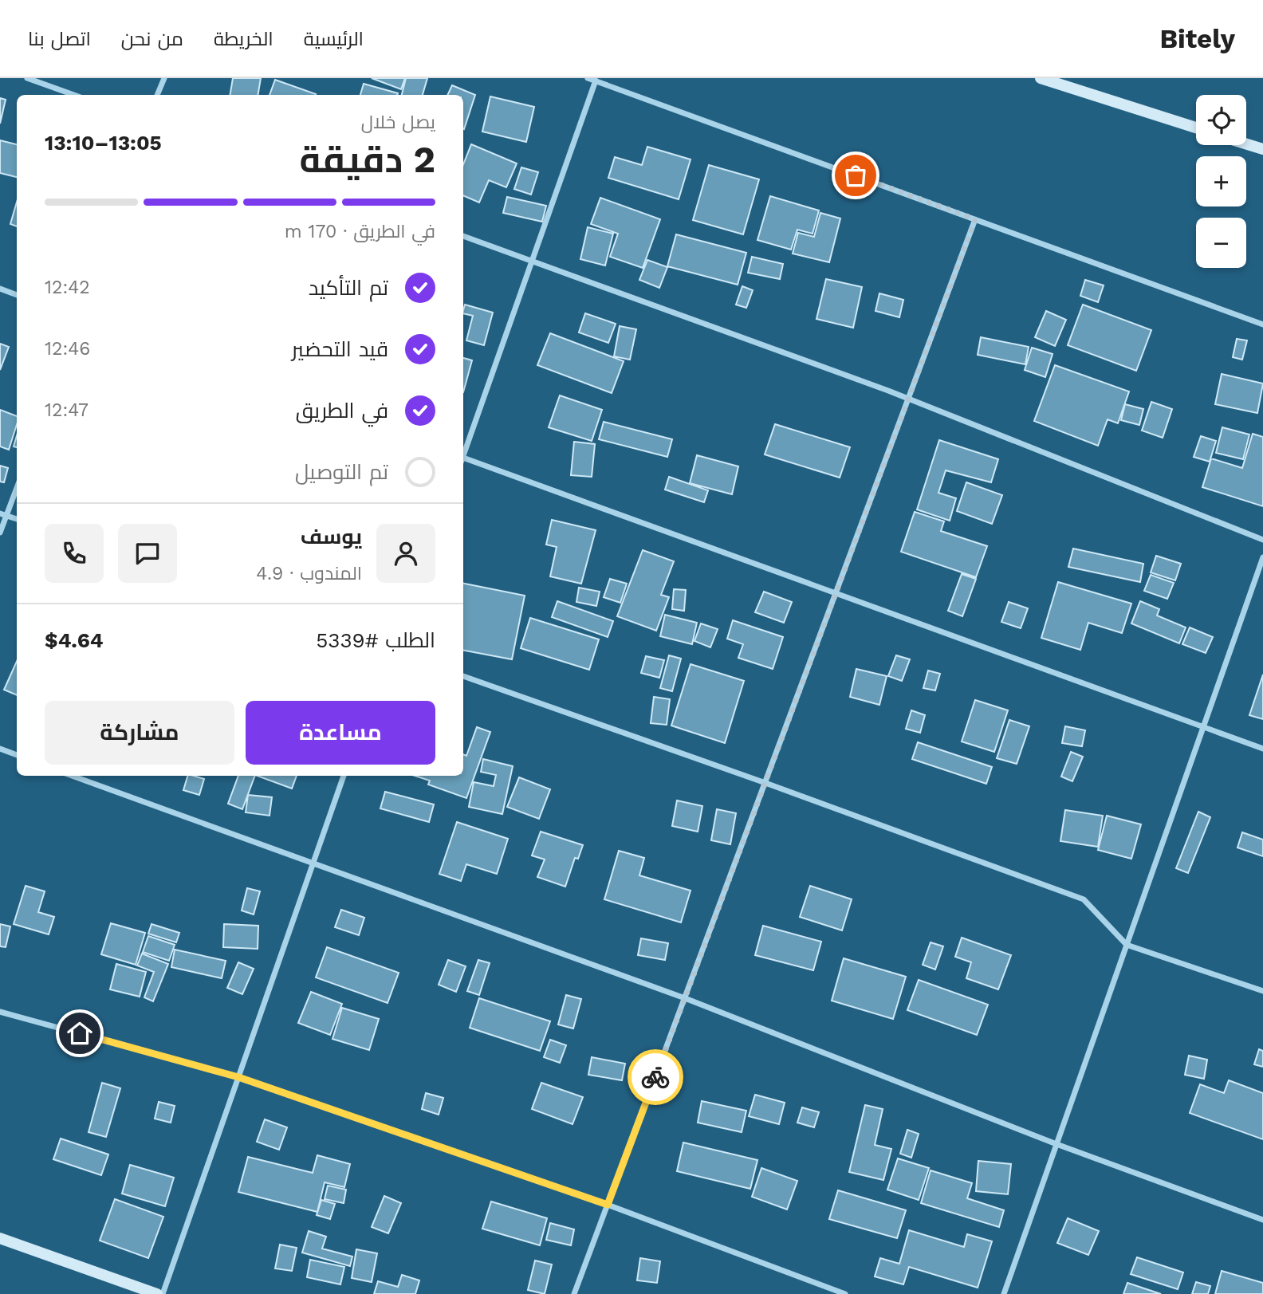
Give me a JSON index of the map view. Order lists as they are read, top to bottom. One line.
{"page":{"header":"Bitely","nav":["الرئيسية","الخريطة","من نحن","اتصل بنا"],"map_buttons":["+","−"],"heading":["2 دقيقة","يصل خلال","13:05–13:10"],"panel":["يوسف","المندوب · 4.9","الطلب #5339","$4.64"],"bar":"في الطريق · 170 m","list":[["تم التأكيد","12:42"],["قيد التحضير","12:46"],["في الطريق","12:47"],"تم التوصيل"],"buttons":["مساعدة","مشاركة"]}}
